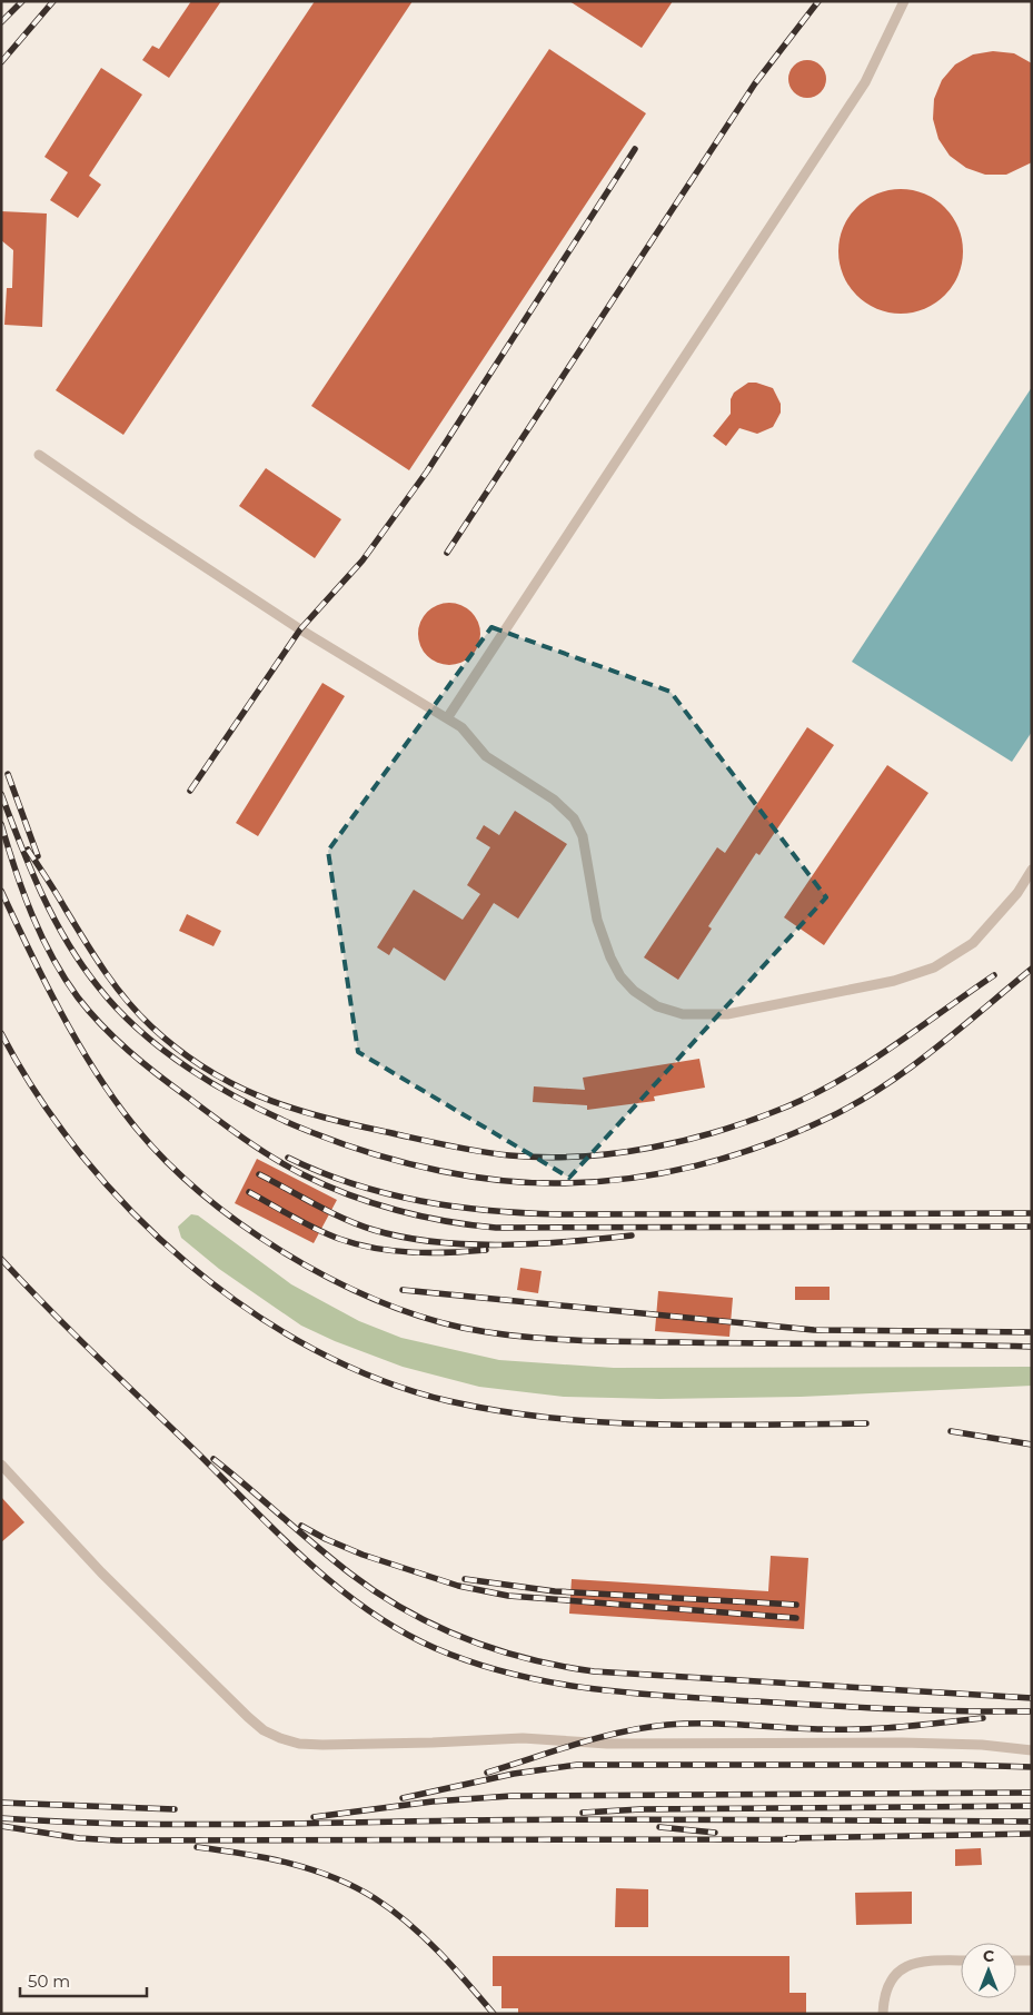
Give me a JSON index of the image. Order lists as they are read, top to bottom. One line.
{"scale_bar":"50 m","north":"top"}
